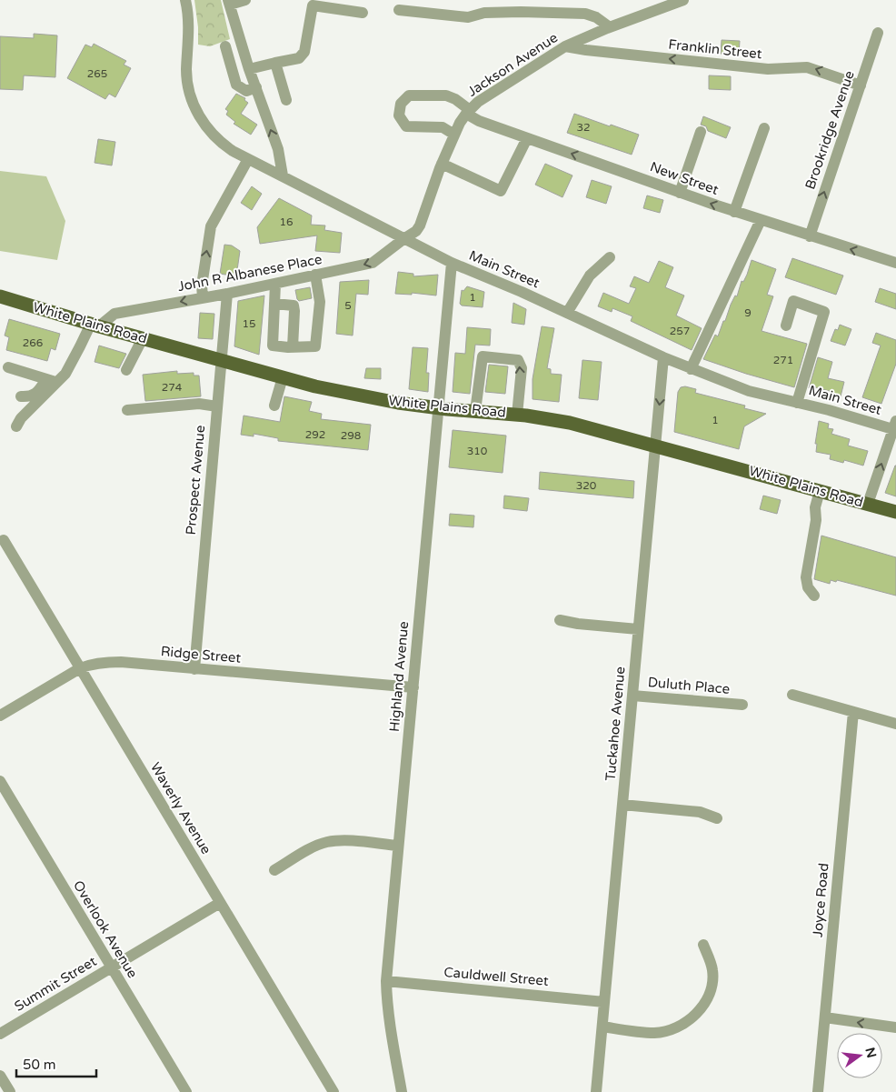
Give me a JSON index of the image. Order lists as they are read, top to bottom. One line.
{"streets":{"main road":["White Plains Road"],"street":["Franklin Street","Jackson Avenue","Brookridge Avenue","New Street","Main Street","John R Albanese Place","Prospect Avenue","Ridge Street","Highland Avenue","Duluth Place","Tuckahoe Avenue","Waverly Avenue","Joyce Road","Overlook Avenue","Cauldwell Street","Summit Street"]},"crossings":[["Franklin Street","Jackson Avenue"],["Franklin Street","Brookridge Avenue"],["Jackson Avenue","New Street"],["Jackson Avenue","Main Street"],["Jackson Avenue","John R Albanese Place"],["Brookridge Avenue","New Street"],["Main Street","John R Albanese Place"],["Main Street","Highland Avenue"],["Main Street","Tuckahoe Avenue"],["John R Albanese Place","White Plains Road"],["John R Albanese Place","Prospect Avenue"],["White Plains Road","Prospect Avenue"],["White Plains Road","Highland Avenue"],["White Plains Road","Tuckahoe Avenue"],["Prospect Avenue","Ridge Street"],["Ridge Street","Highland Avenue"],["Ridge Street","Waverly Avenue"],["Highland Avenue","Cauldwell Street"],["Duluth Place","Tuckahoe Avenue"],["Tuckahoe Avenue","Cauldwell Street"],["Waverly Avenue","Summit Street"],["Overlook Avenue","Summit Street"]],"one_way":["Franklin Street","New Street","John R Albanese Place"],"house_numbers":["265","32","16","1","5","9","15","257","266","271","274","1","292","298","310","320"],"scale_bar":"50 m","north":"right"}
